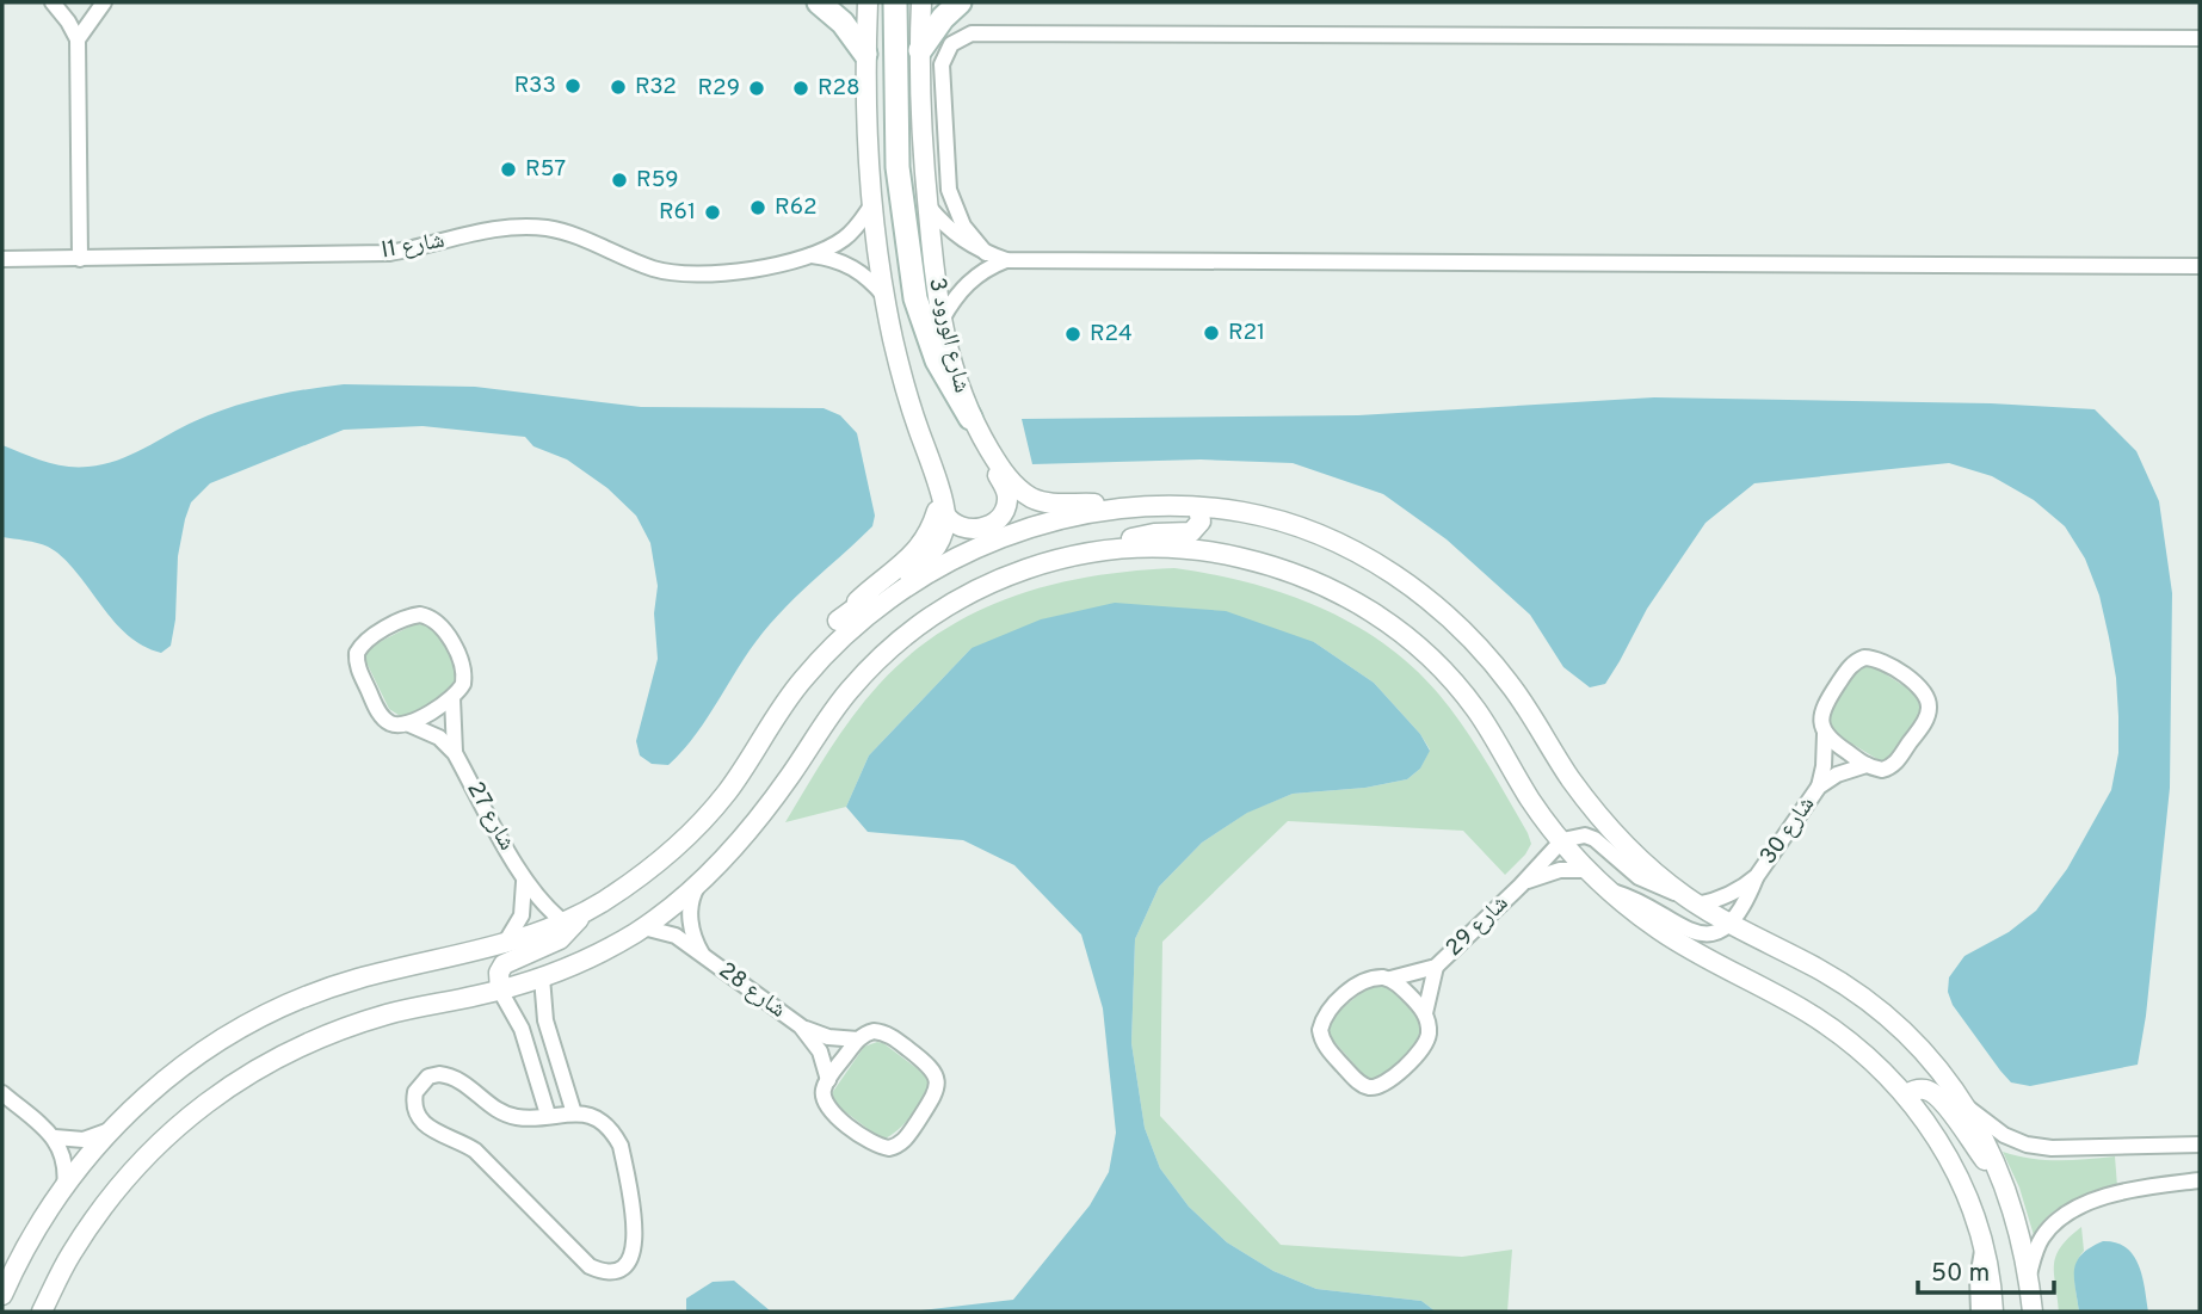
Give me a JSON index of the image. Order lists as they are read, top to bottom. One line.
{"streets":{"street":["I1 شارع","شارع الورود 3","شارع 27","شارع 30","شارع 29","شارع 28"]},"places":["R33","R32","R29","R28","R57","R59","R62","R61","R21","R24"],"scale_bar":"50 m"}
